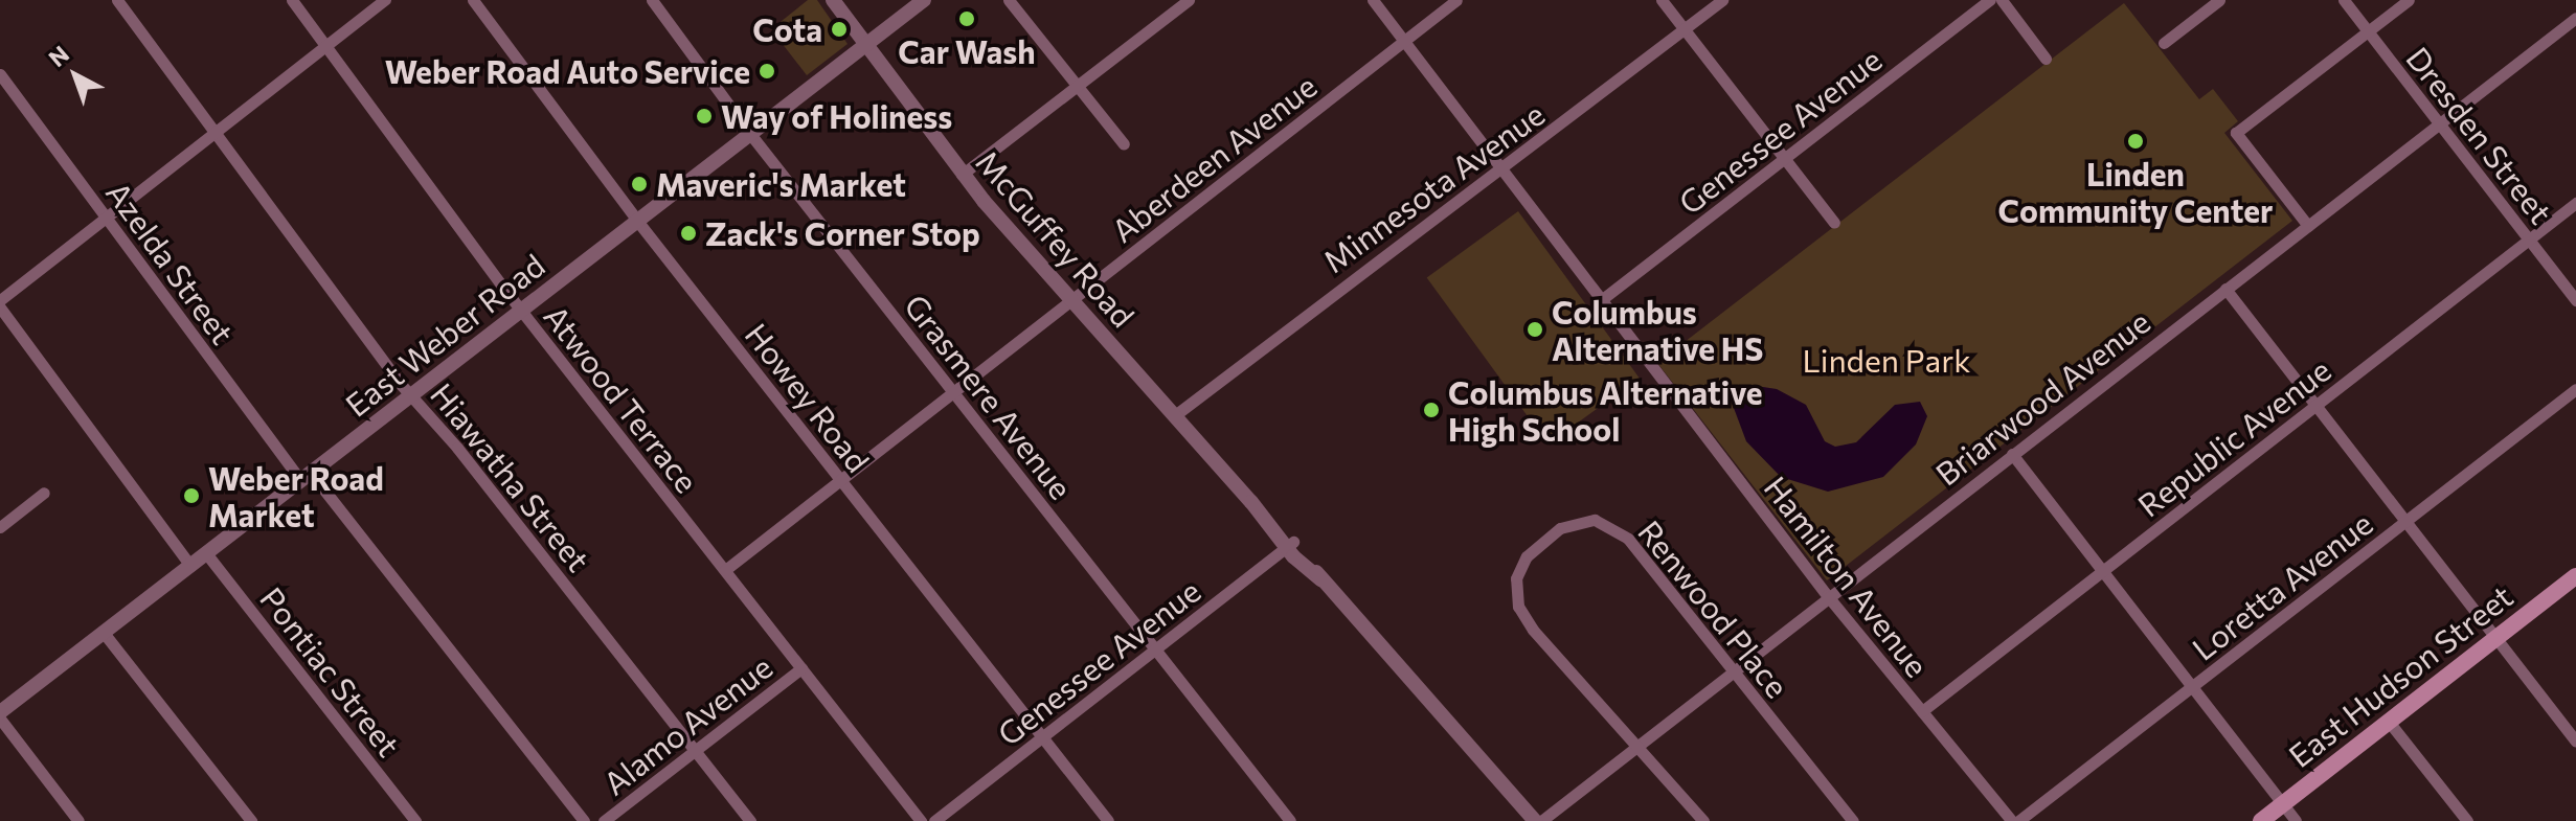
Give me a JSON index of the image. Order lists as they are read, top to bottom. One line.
{"streets":{"main road":["East Hudson Street"],"street":["Genessee Avenue","Dresden Street","Aberdeen Avenue","Minnesota Avenue","McGuffey Road","Azelda Street","East Weber Road","Grasmere Avenue","Howey Road","Briarwood Avenue","Atwood Terrace","Republic Avenue","Hiawatha Street","Hamilton Avenue","Loretta Avenue","Renwood Place","Pontiac Street","Alamo Avenue"]},"crossings":[["Genessee Avenue","McGuffey Road"],["Genessee Avenue","Grasmere Avenue"],["Genessee Avenue","Howey Road"],["Genessee Avenue","Hamilton Avenue"],["Dresden Street","Briarwood Avenue"],["Dresden Street","Republic Avenue"],["Aberdeen Avenue","McGuffey Road"],["Aberdeen Avenue","Grasmere Avenue"],["Aberdeen Avenue","Howey Road"],["Aberdeen Avenue","Atwood Terrace"],["Aberdeen Avenue","Hamilton Avenue"],["Minnesota Avenue","McGuffey Road"],["Minnesota Avenue","Hamilton Avenue"],["McGuffey Road","East Weber Road"],["McGuffey Road","Briarwood Avenue"],["Azelda Street","East Weber Road"],["East Weber Road","Grasmere Avenue"],["East Weber Road","Howey Road"],["East Weber Road","Atwood Terrace"],["East Weber Road","Hiawatha Street"],["East Weber Road","Pontiac Street"],["Briarwood Avenue","Hamilton Avenue"],["Briarwood Avenue","Renwood Place"],["Atwood Terrace","Alamo Avenue"],["Republic Avenue","Hamilton Avenue"],["Hiawatha Street","Alamo Avenue"],["Hamilton Avenue","Loretta Avenue"]],"parks":["Linden Park"],"places":["Car Wash","Cota","Weber Road Auto Service","Way of Holiness","Linden Community Center","Maveric's Market","Zack's Corner Stop","Columbus Alternative HS","Columbus Alternative High School","Weber Road Market"],"north":"top left"}
